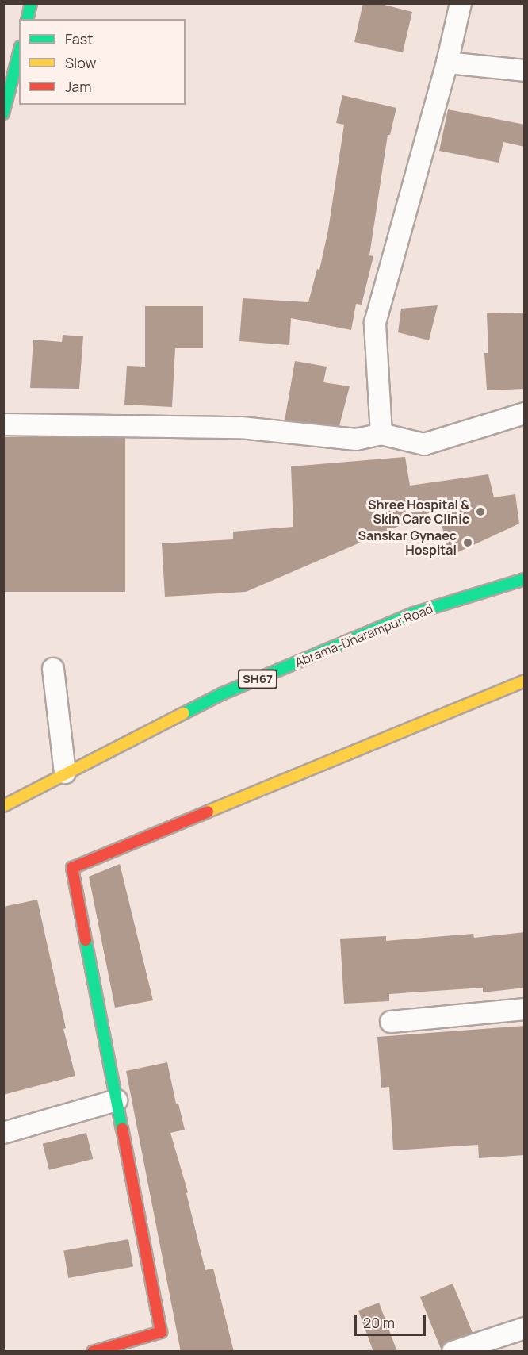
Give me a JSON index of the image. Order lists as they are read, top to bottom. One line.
{"streets":{"street":["Abrama-Dharampur Road","SH67"]},"places":["Shree Hospital & Skin Care Clinic","Sanskar Gynaec Hospital"],"legend":["Fast","Slow","Jam"],"scale_bar":"20 m"}
